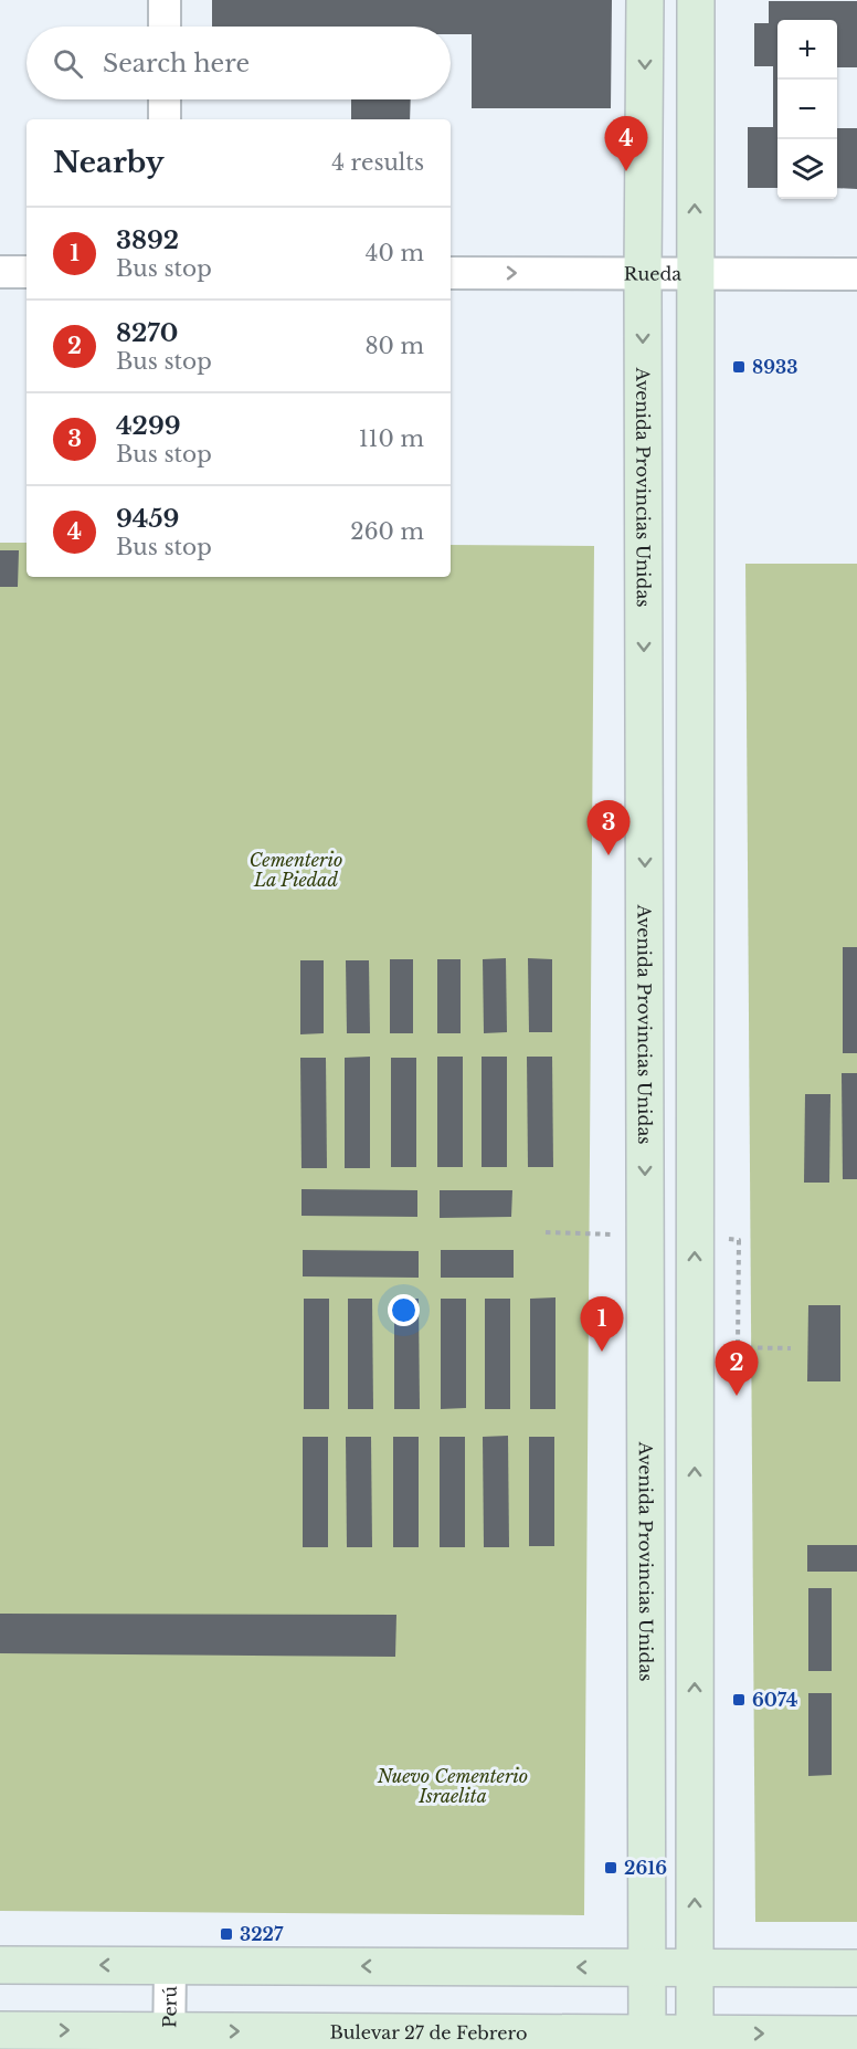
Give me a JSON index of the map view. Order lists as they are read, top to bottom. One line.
{"streets":{"main road":["Avenida Provincias Unidas","Bulevar 27 de Febrero"],"street":["Rueda","Perú"]},"crossings":[["Rueda","Avenida Provincias Unidas"],["Avenida Provincias Unidas","Bulevar 27 de Febrero"],["Perú","Bulevar 27 de Febrero"]],"one_way":["Rueda"],"parks":["Cementerio La Piedad","Nuevo Cementerio Israelita"],"places":{"transit":["8933","6074","2616","3227"]},"page":{"map_buttons":["+","−"],"search":"Search here","pins":["4","3","1","2"],"heading":["Nearby","4 results"],"list":[{"mark":"1","name":"3892","note":"Bus stop","value":"40 m"},{"mark":"2","name":"8270","note":"Bus stop","value":"80 m"},{"mark":"3","name":"4299","note":"Bus stop","value":"110 m"},{"mark":"4","name":"9459","note":"Bus stop","value":"260 m"}]}}
